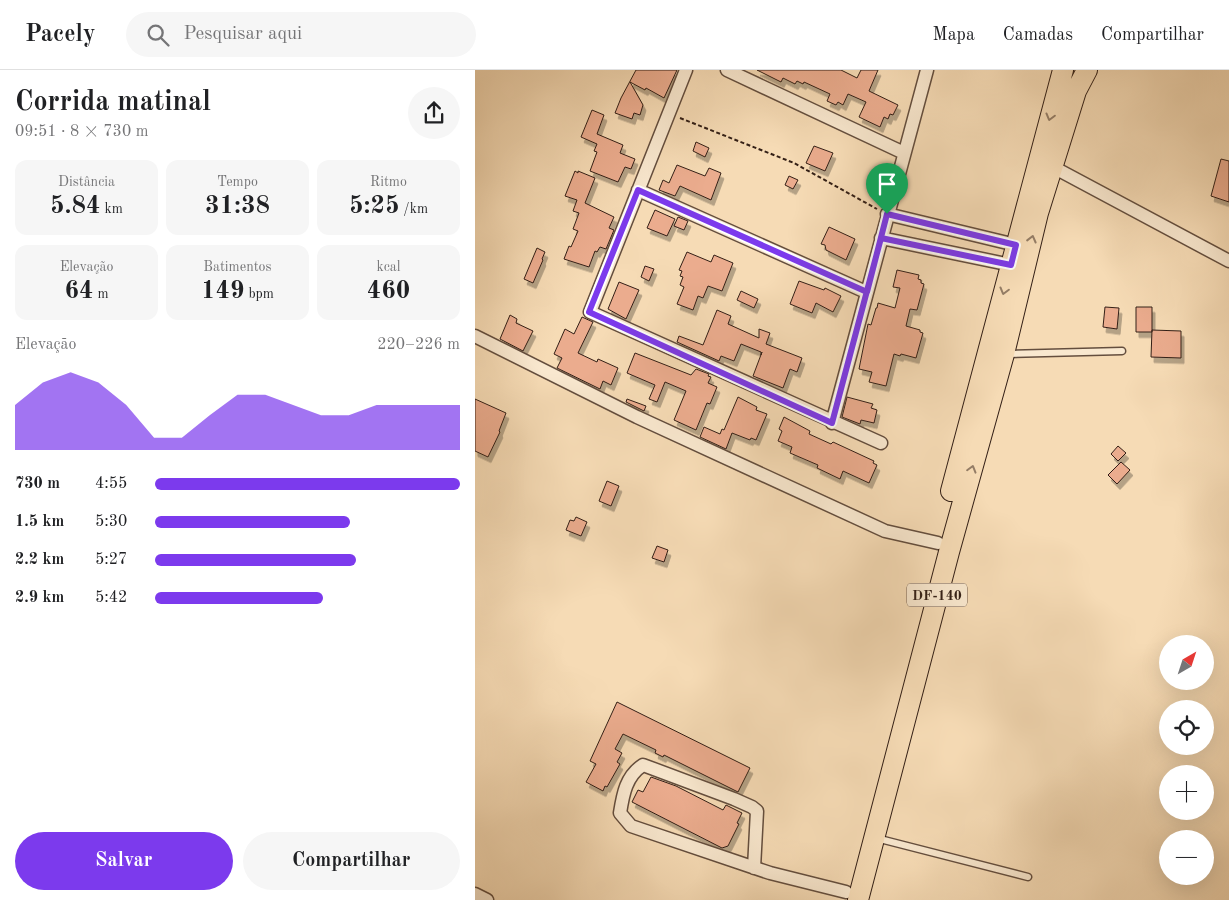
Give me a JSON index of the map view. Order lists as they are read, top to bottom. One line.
{"streets":{"main road":["DF-140"]},"north":"top right","page":{"header":"Pacely","search":"Pesquisar aqui","nav":["Mapa","Camadas","Compartilhar"],"heading":["Corrida matinal","09:51 · 8 × 730 m"],"stats":[["Distância","5.84 km"],["Tempo","31:38"],["Ritmo","5:25 /km"],["Elevação","64 m"],["Batimentos","149 bpm"],["kcal","460"]],"chart":["Elevação","220–226 m"],"list":[{"name":"730 m","note":"4:55"},{"name":"1.5 km","note":"5:30"},{"name":"2.2 km","note":"5:27"},{"name":"2.9 km","note":"5:42"}],"map_buttons":["+","−"],"buttons":["Salvar","Compartilhar"]}}
